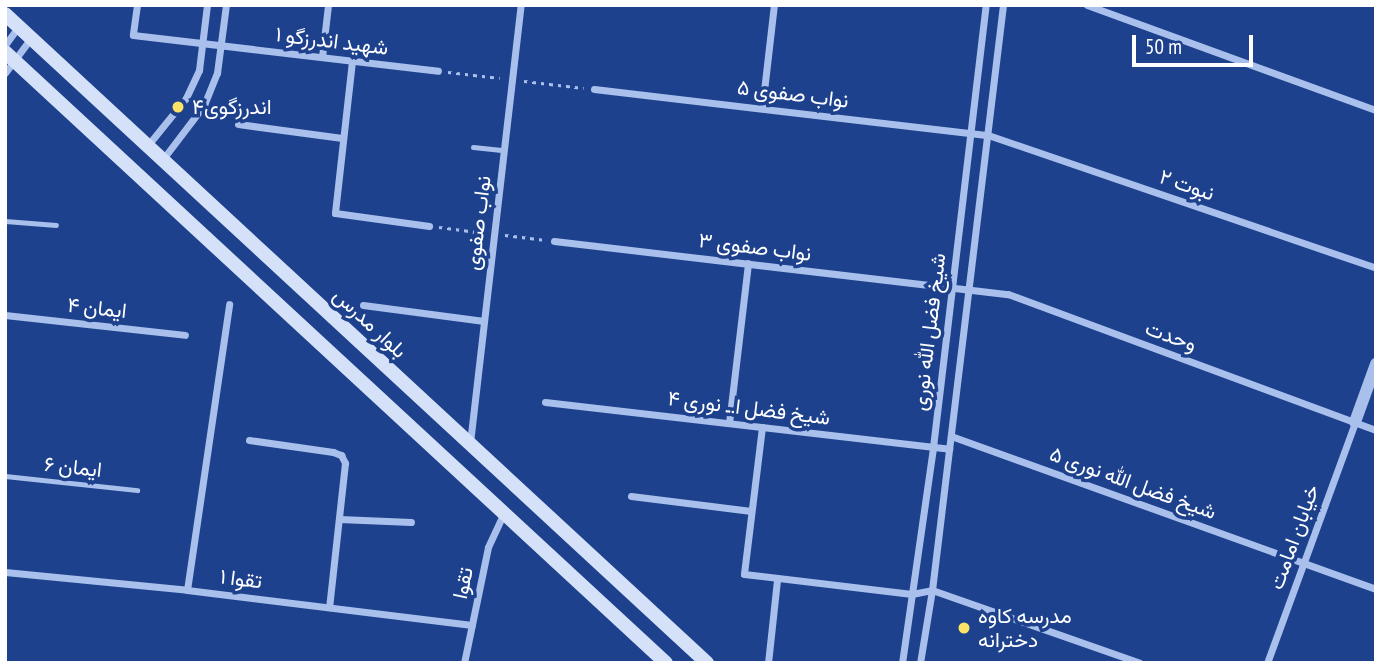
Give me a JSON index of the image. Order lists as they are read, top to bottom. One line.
{"streets":{"main road":["بلوار مدرس"],"street":["شهید اندرزگو ۱","نواب صفوی ۵","نبوت ۲","نواب صفوی","نواب صفوی ۳","ایمان ۴","شیخ فضل الله نوری","وحدت","شیخ فضل ا... نوری ۴","شیخ فضل‌ الله نوری ۵","خیابان امامت","تقوا ۱","تقوا"],"lane":["ایمان ۶"]},"crossings":[["نواب صفوی ۵","نبوت ۲"],["نواب صفوی ۵","شیخ فضل الله نوری"],["نبوت ۲","شیخ فضل الله نوری"],["نواب صفوی","بلوار مدرس"],["نواب صفوی ۳","شیخ فضل الله نوری"],["نواب صفوی ۳","وحدت"],["شیخ فضل الله نوری","وحدت"],["شیخ فضل الله نوری","شیخ فضل ا... نوری ۴"],["شیخ فضل الله نوری","شیخ فضل‌ الله نوری ۵"],["وحدت","خیابان امامت"],["شیخ فضل‌ الله نوری ۵","خیابان امامت"],["تقوا ۱","تقوا"]],"places":["اندرزگوی۴","مدرسه کاوه دخترانه"],"scale_bar":"50 m"}
